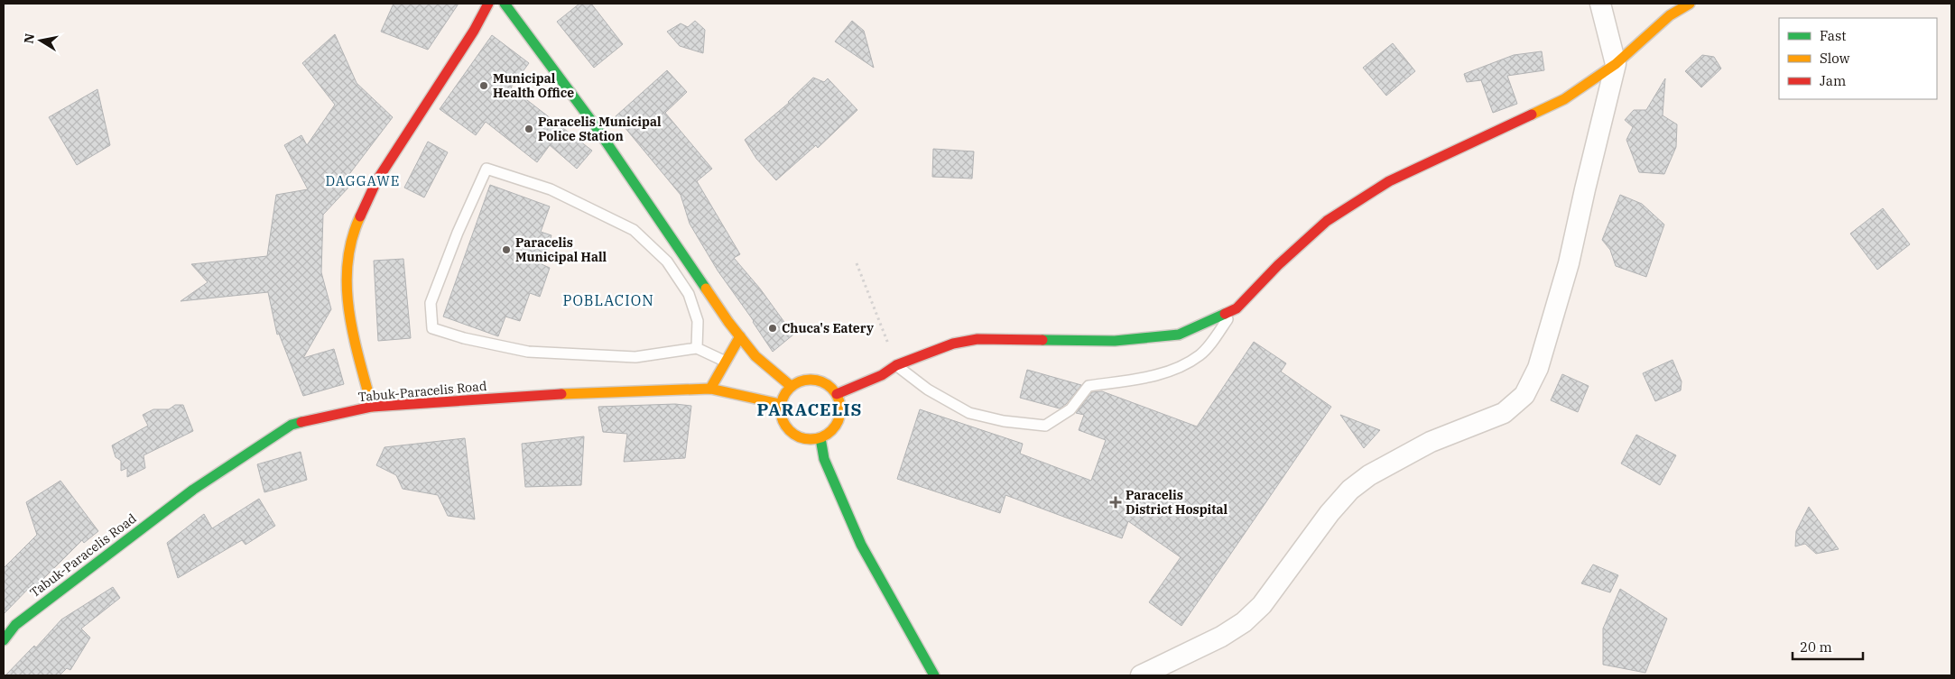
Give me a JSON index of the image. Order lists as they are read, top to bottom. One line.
{"streets":{"main road":["Tabuk-Paracelis Road"]},"districts":["DAGGAWE","POBLACION","PARACELIS"],"places":{"other":["Municipal Health Office","Paracelis Municipal Police Station","Paracelis Municipal Hall","Chuca's Eatery"],"health":["Paracelis District Hospital"]},"legend":["Fast","Slow","Jam"],"scale_bar":"20 m","north":"left"}
